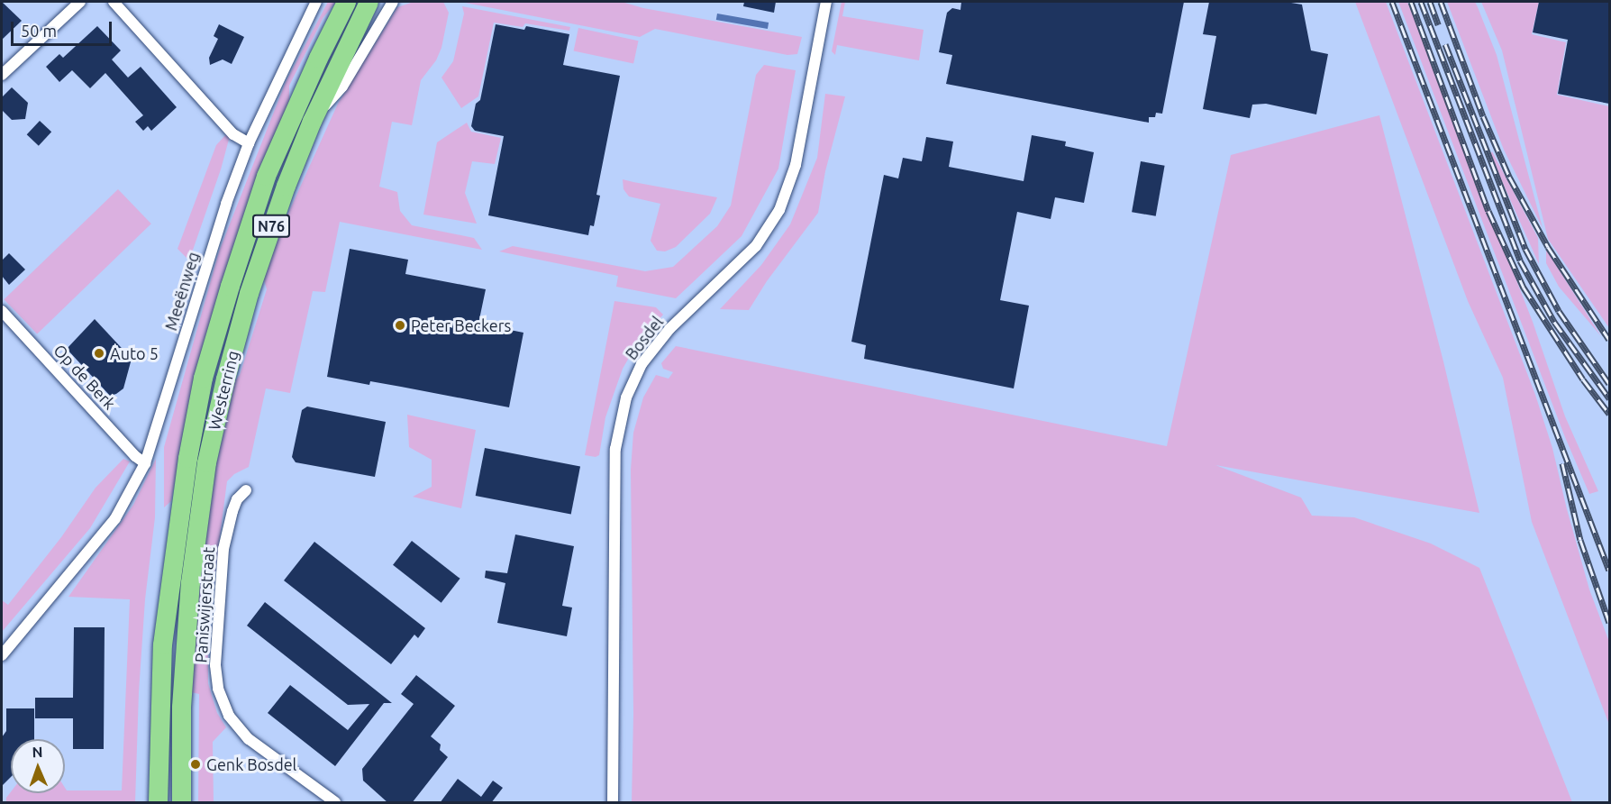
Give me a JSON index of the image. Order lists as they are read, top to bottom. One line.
{"streets":{"highway":["N76","Westerring"],"street":["Meeënweg","Bosdel","Op de Berk","Paniswijerstraat"]},"crossings":[["Meeënweg","Op de Berk"]],"places":["Peter Beckers","Auto 5","Genk Bosdel"],"scale_bar":"50 m","north":"top"}
